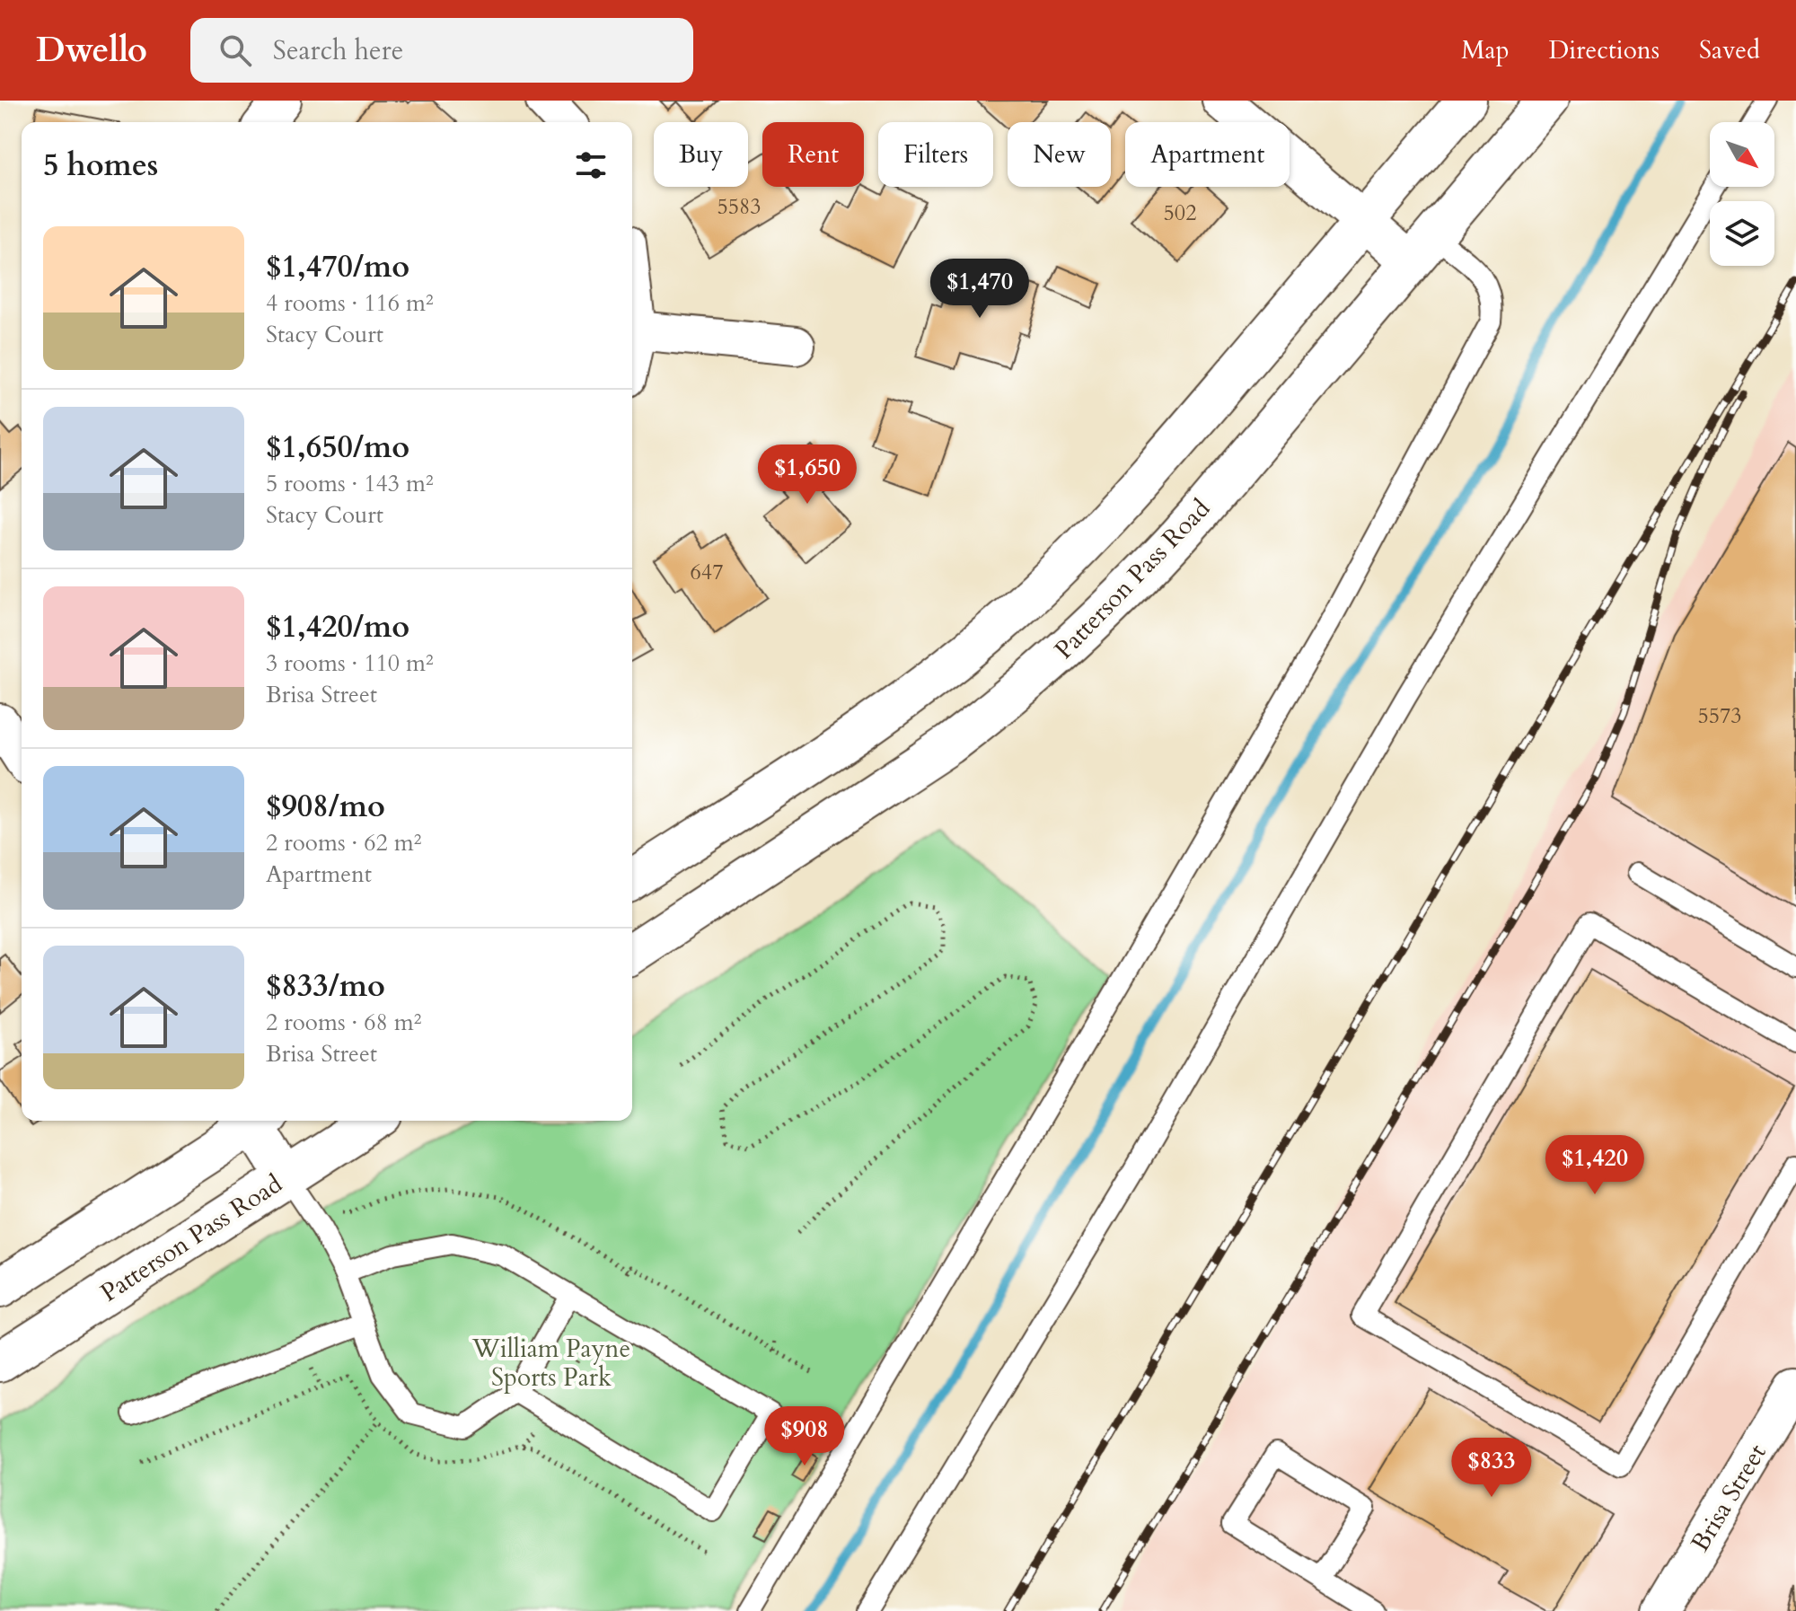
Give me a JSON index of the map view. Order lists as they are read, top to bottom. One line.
{"streets":{"main road":["Patterson Pass Road"],"street":["Brisa Street"]},"parks":["William Payne Sports Park"],"house_numbers":["5583","502","647","5573"],"north":"bottom right","page":{"header":"Dwello","search":"Search here","nav":["Map","Directions","Saved"],"chip":["Buy","Rent","Filters","New","Apartment"],"heading":"5 homes","list":[{"name":"$1,470/mo","note":"4 rooms · 116 m² · Stacy Court"},{"name":"$1,650/mo","note":"5 rooms · 143 m² · Stacy Court"},{"name":"$1,420/mo","note":"3 rooms · 110 m² · Brisa Street"},{"name":"$908/mo","note":"2 rooms · 62 m² · Apartment"},{"name":"$833/mo","note":"2 rooms · 68 m² · Brisa Street"}],"price":["$1,470","$1,650","$1,420","$908","$833"]}}
